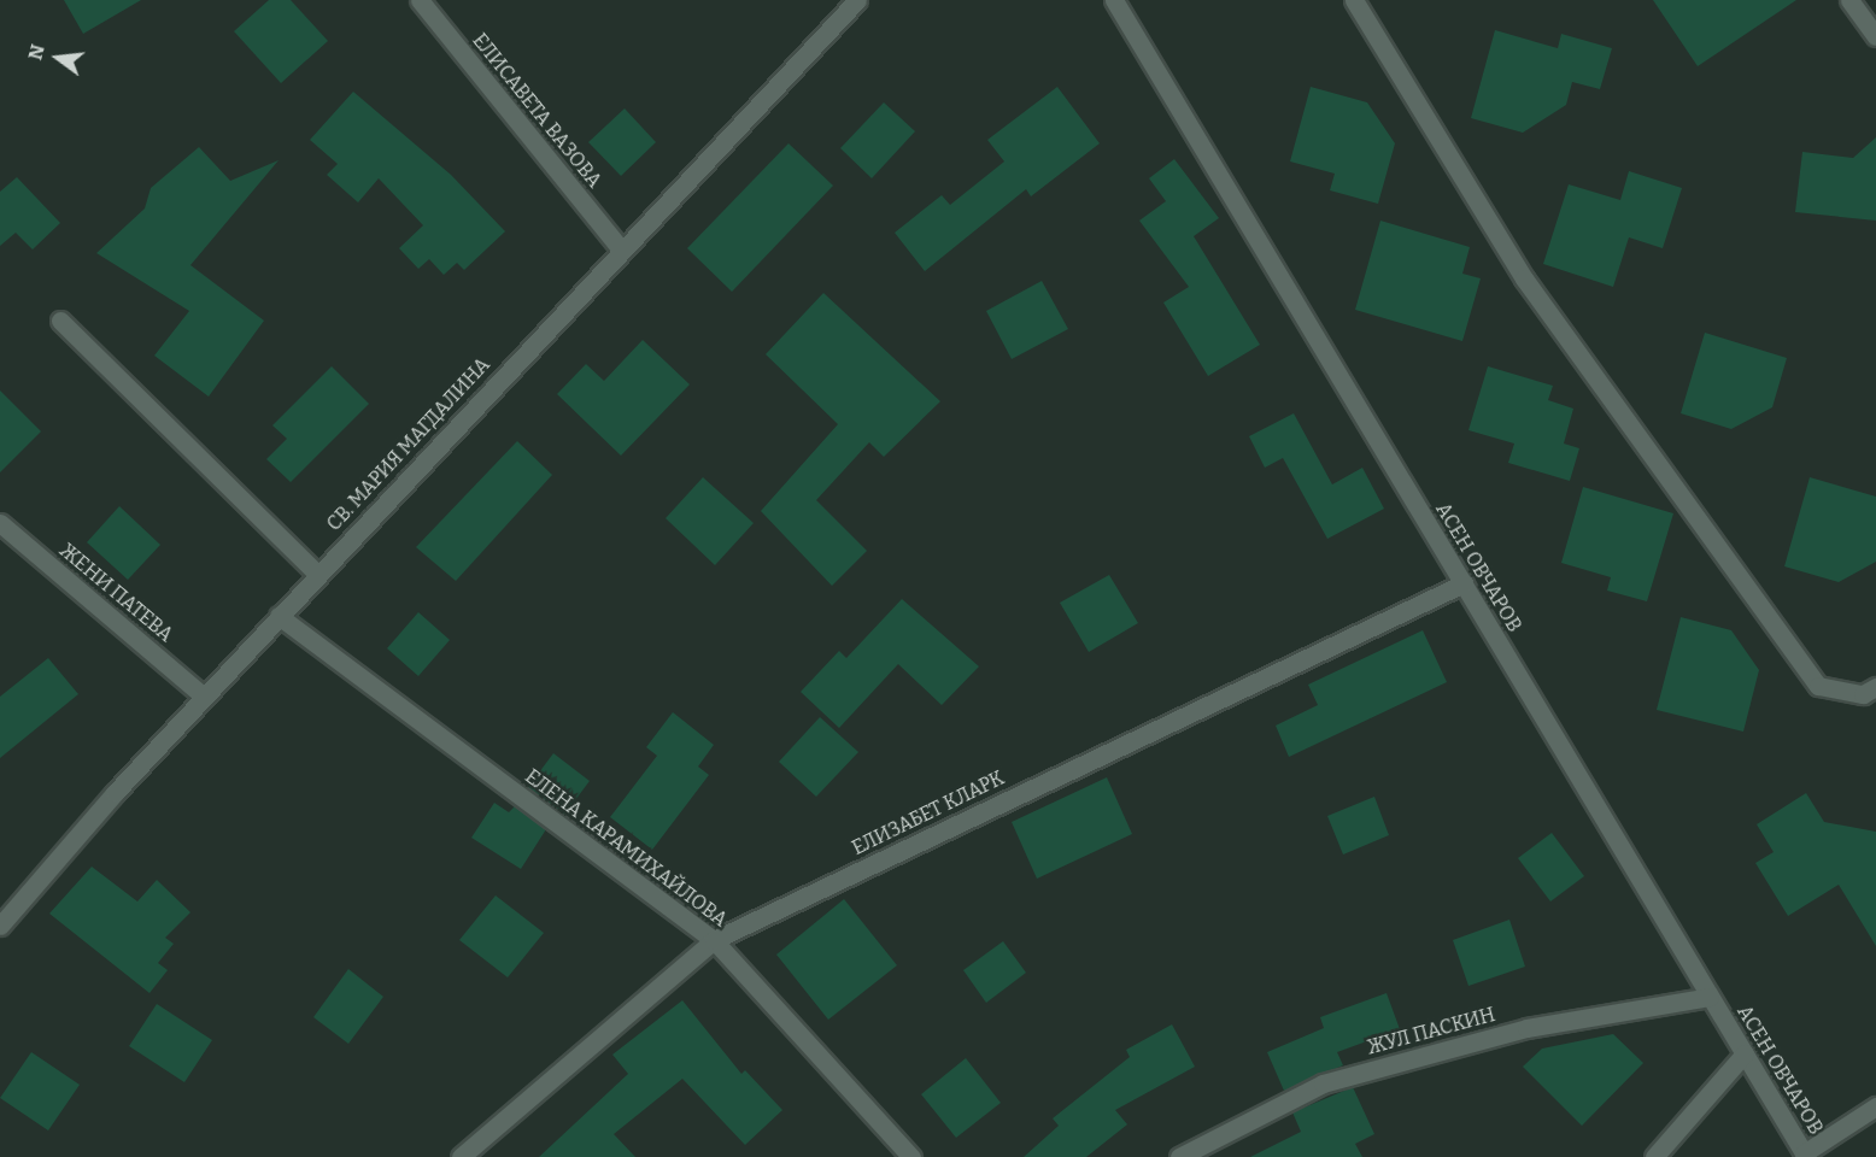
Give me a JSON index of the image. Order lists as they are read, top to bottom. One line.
{"streets":{"street":["ЕЛИСАВЕТА ВАЗОВА","СВ. МАРИЯ МАГДАЛИНА","АСЕН ОВЧАРОВ","ЖЕНИ ПАТЕВА","ЕЛИЗАБЕТ КЛАРК","ЕЛЕНА КАРАМИХАЙЛОВА","ЖУЛ ПАСКИН"]},"crossings":[["ЕЛИСАВЕТА ВАЗОВА","СВ. МАРИЯ МАГДАЛИНА"],["СВ. МАРИЯ МАГДАЛИНА","ЖЕНИ ПАТЕВА"],["СВ. МАРИЯ МАГДАЛИНА","ЕЛЕНА КАРАМИХАЙЛОВА"],["АСЕН ОВЧАРОВ","ЕЛИЗАБЕТ КЛАРК"],["АСЕН ОВЧАРОВ","ЖУЛ ПАСКИН"],["ЕЛИЗАБЕТ КЛАРК","ЕЛЕНА КАРАМИХАЙЛОВА"]],"north":"left"}
